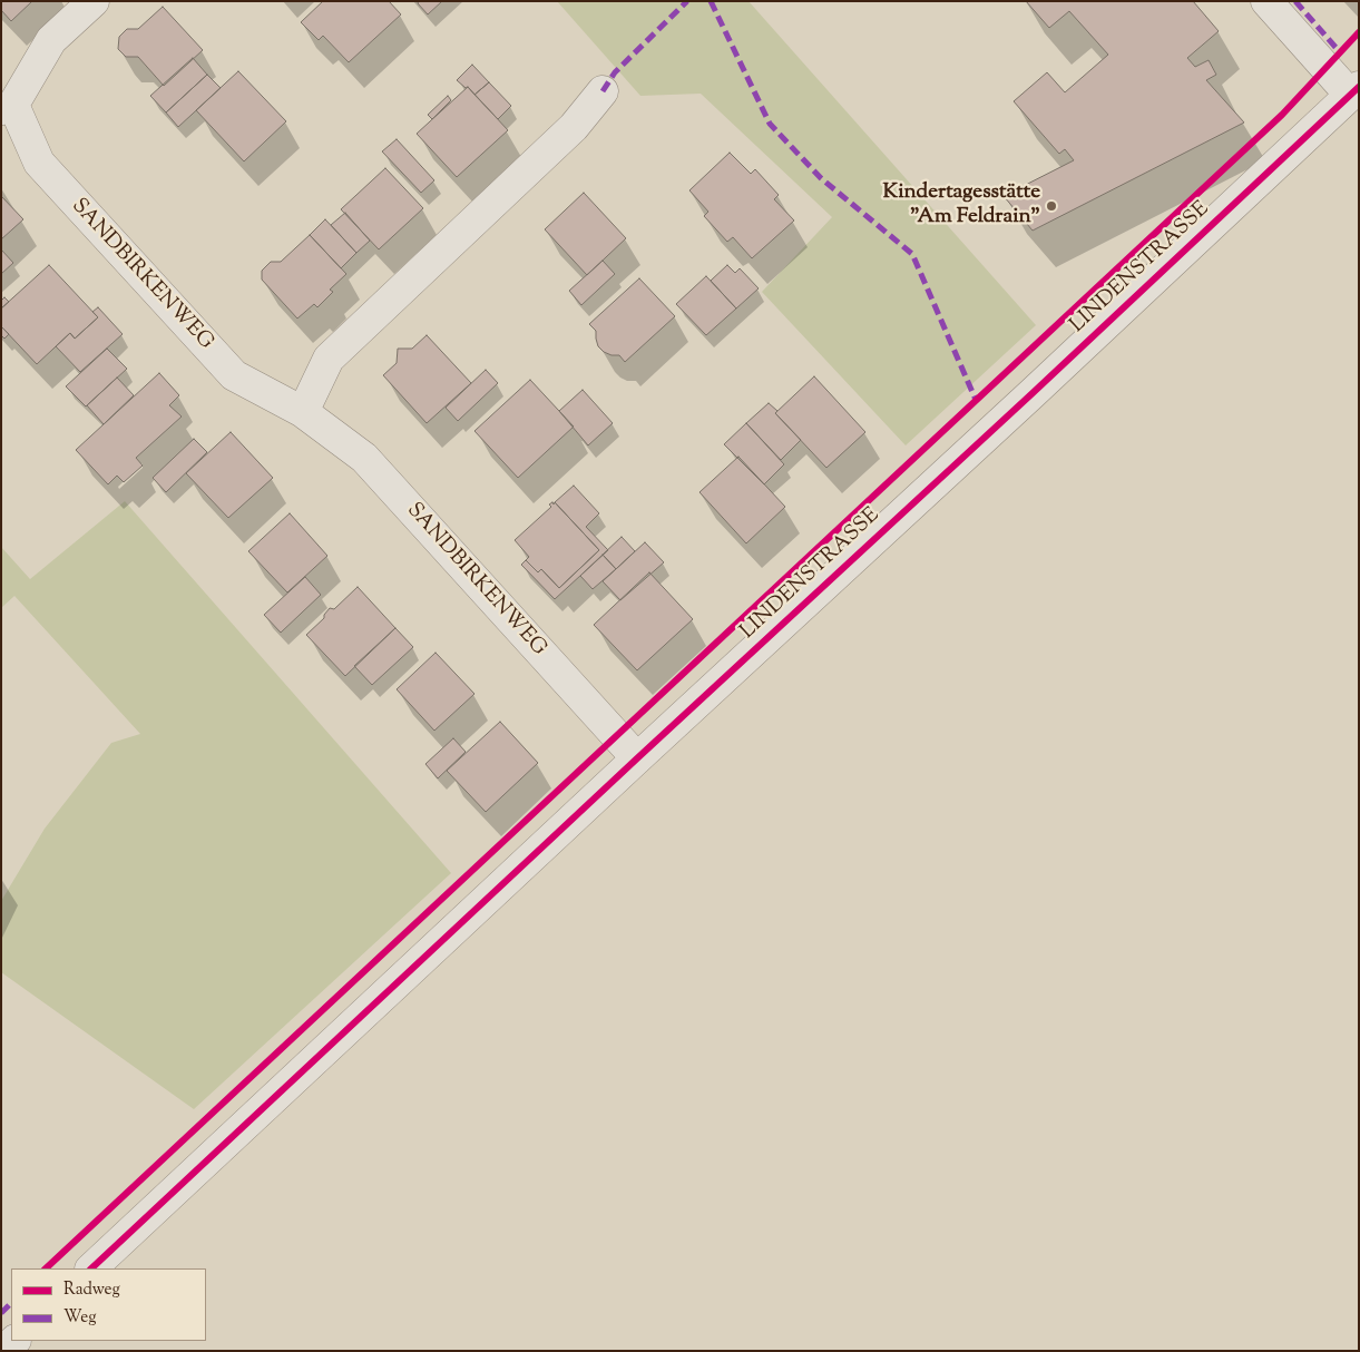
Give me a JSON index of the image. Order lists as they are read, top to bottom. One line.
{"streets":{"street":["LINDENSTRASSE","SANDBIRKENWEG"]},"crossings":[["LINDENSTRASSE","SANDBIRKENWEG"]],"places":["Kindertagesstätte \"Am Feldrain\""],"legend":["Radweg","Weg"]}
